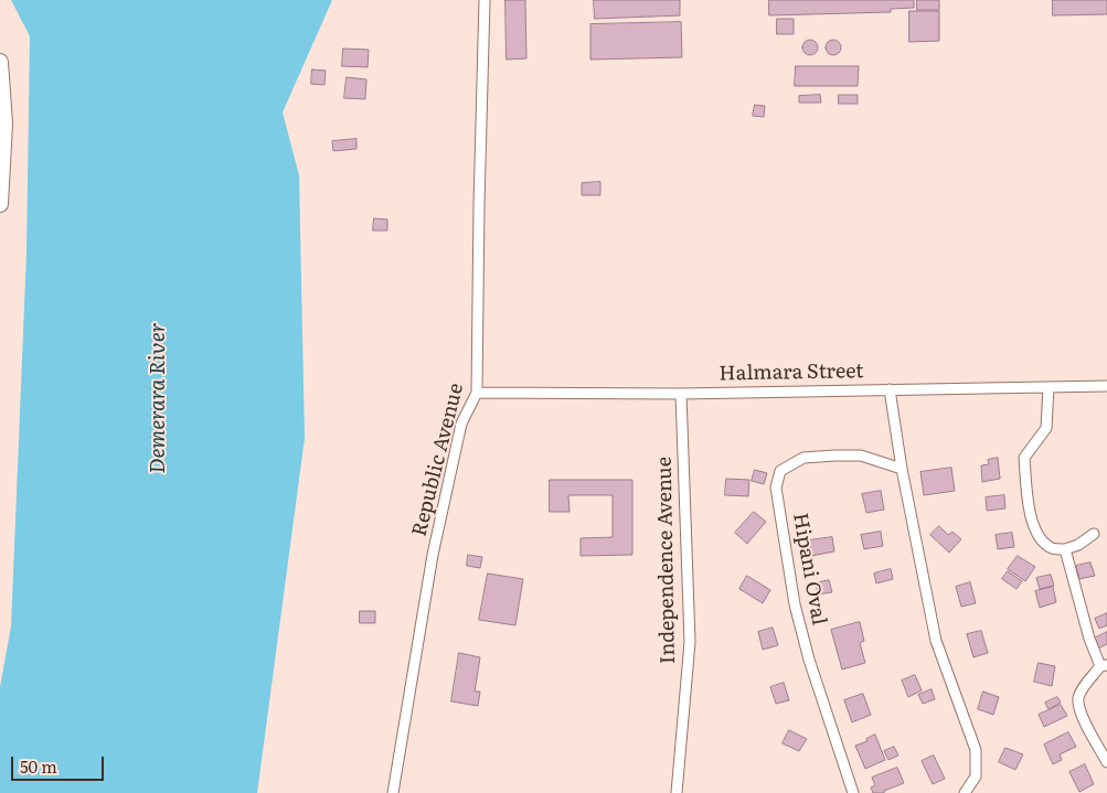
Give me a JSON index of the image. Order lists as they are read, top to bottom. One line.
{"streets":{"street":["Halmara Street","Republic Avenue","Independence Avenue","Hipani Oval"]},"crossings":[["Halmara Street","Republic Avenue"],["Halmara Street","Independence Avenue"]],"water":["Demerara River"],"scale_bar":"50 m"}
